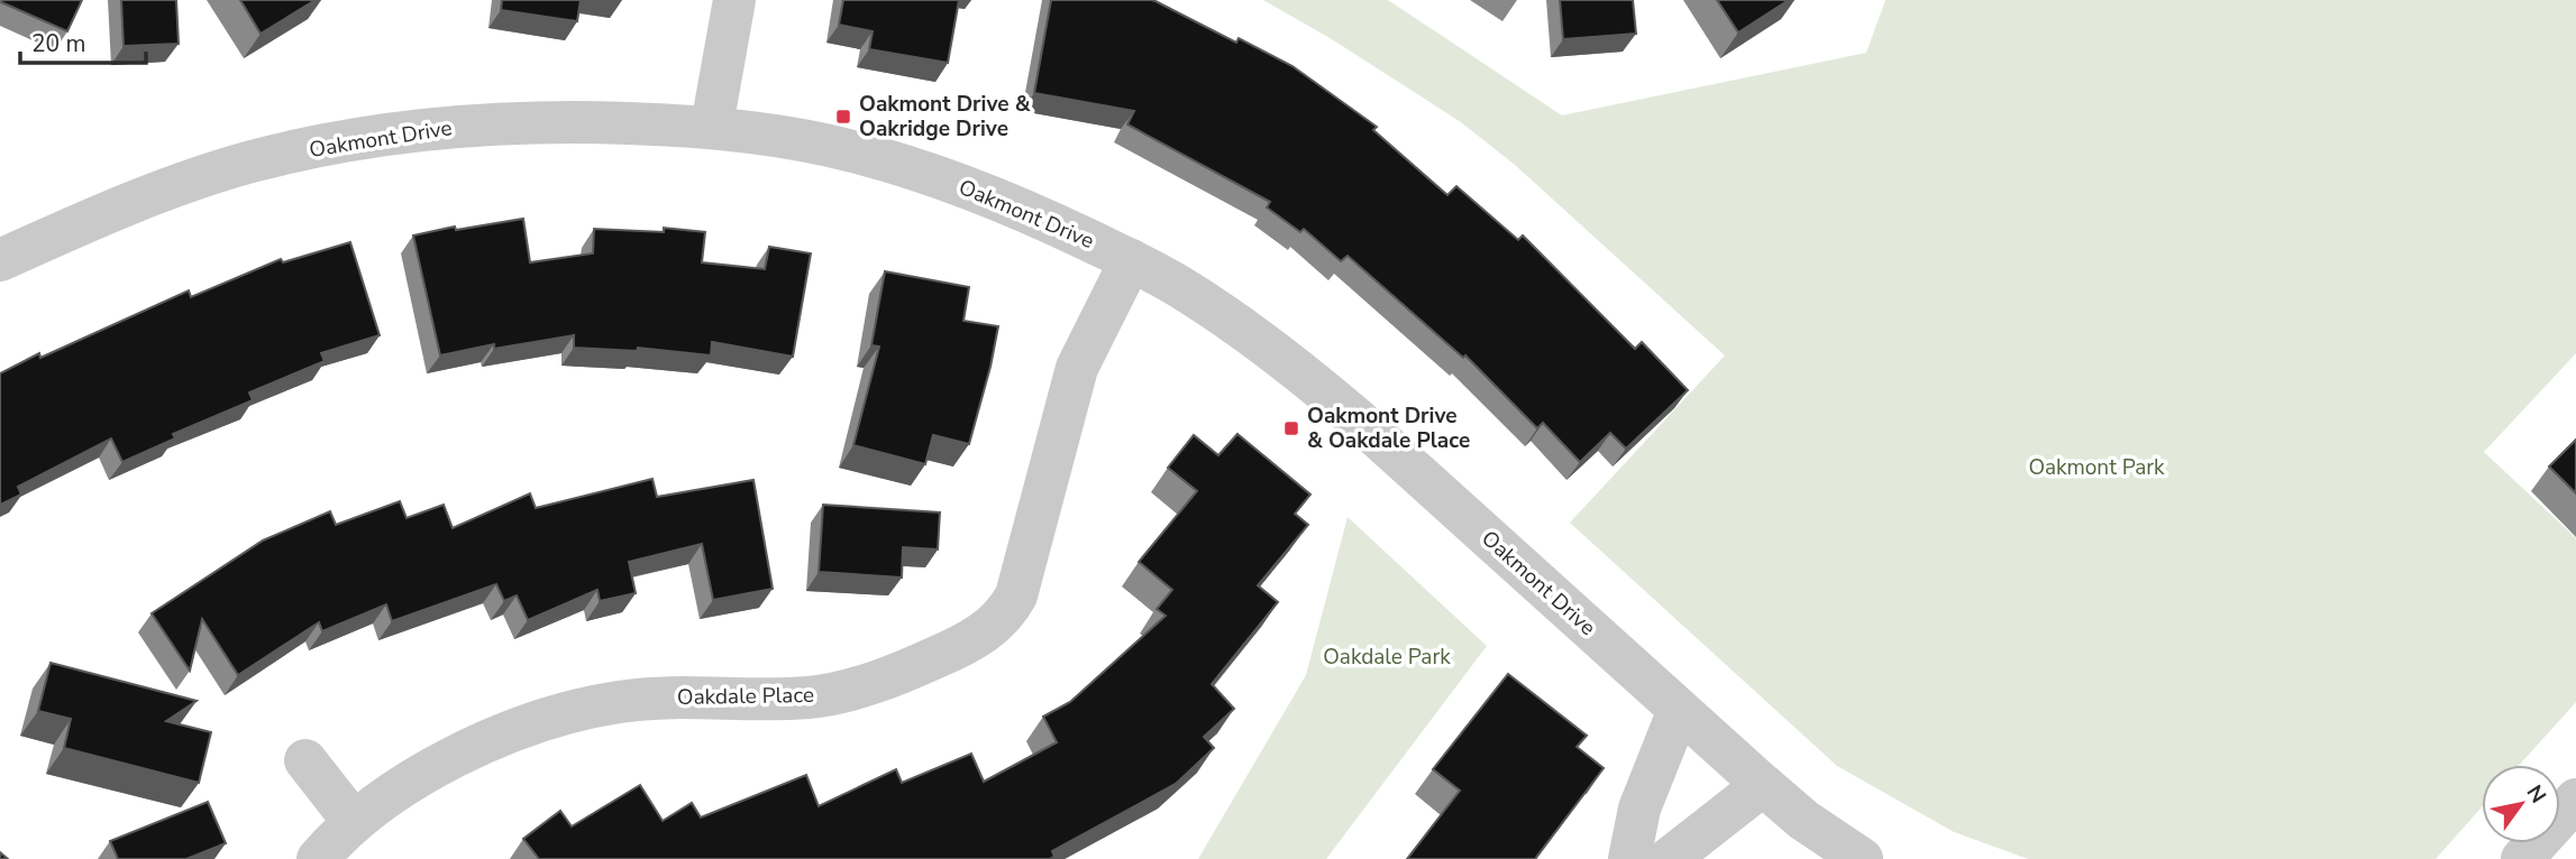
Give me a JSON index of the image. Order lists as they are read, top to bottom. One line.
{"streets":{"street":["Oakmont Drive","Oakdale Place"]},"crossings":[["Oakmont Drive","Oakdale Place"]],"parks":["Oakmont Park","Oakdale Park"],"places":{"transit":["Oakmont Drive & Oakridge Drive","Oakmont Drive & Oakdale Place"]},"scale_bar":"20 m","north":"top right"}
